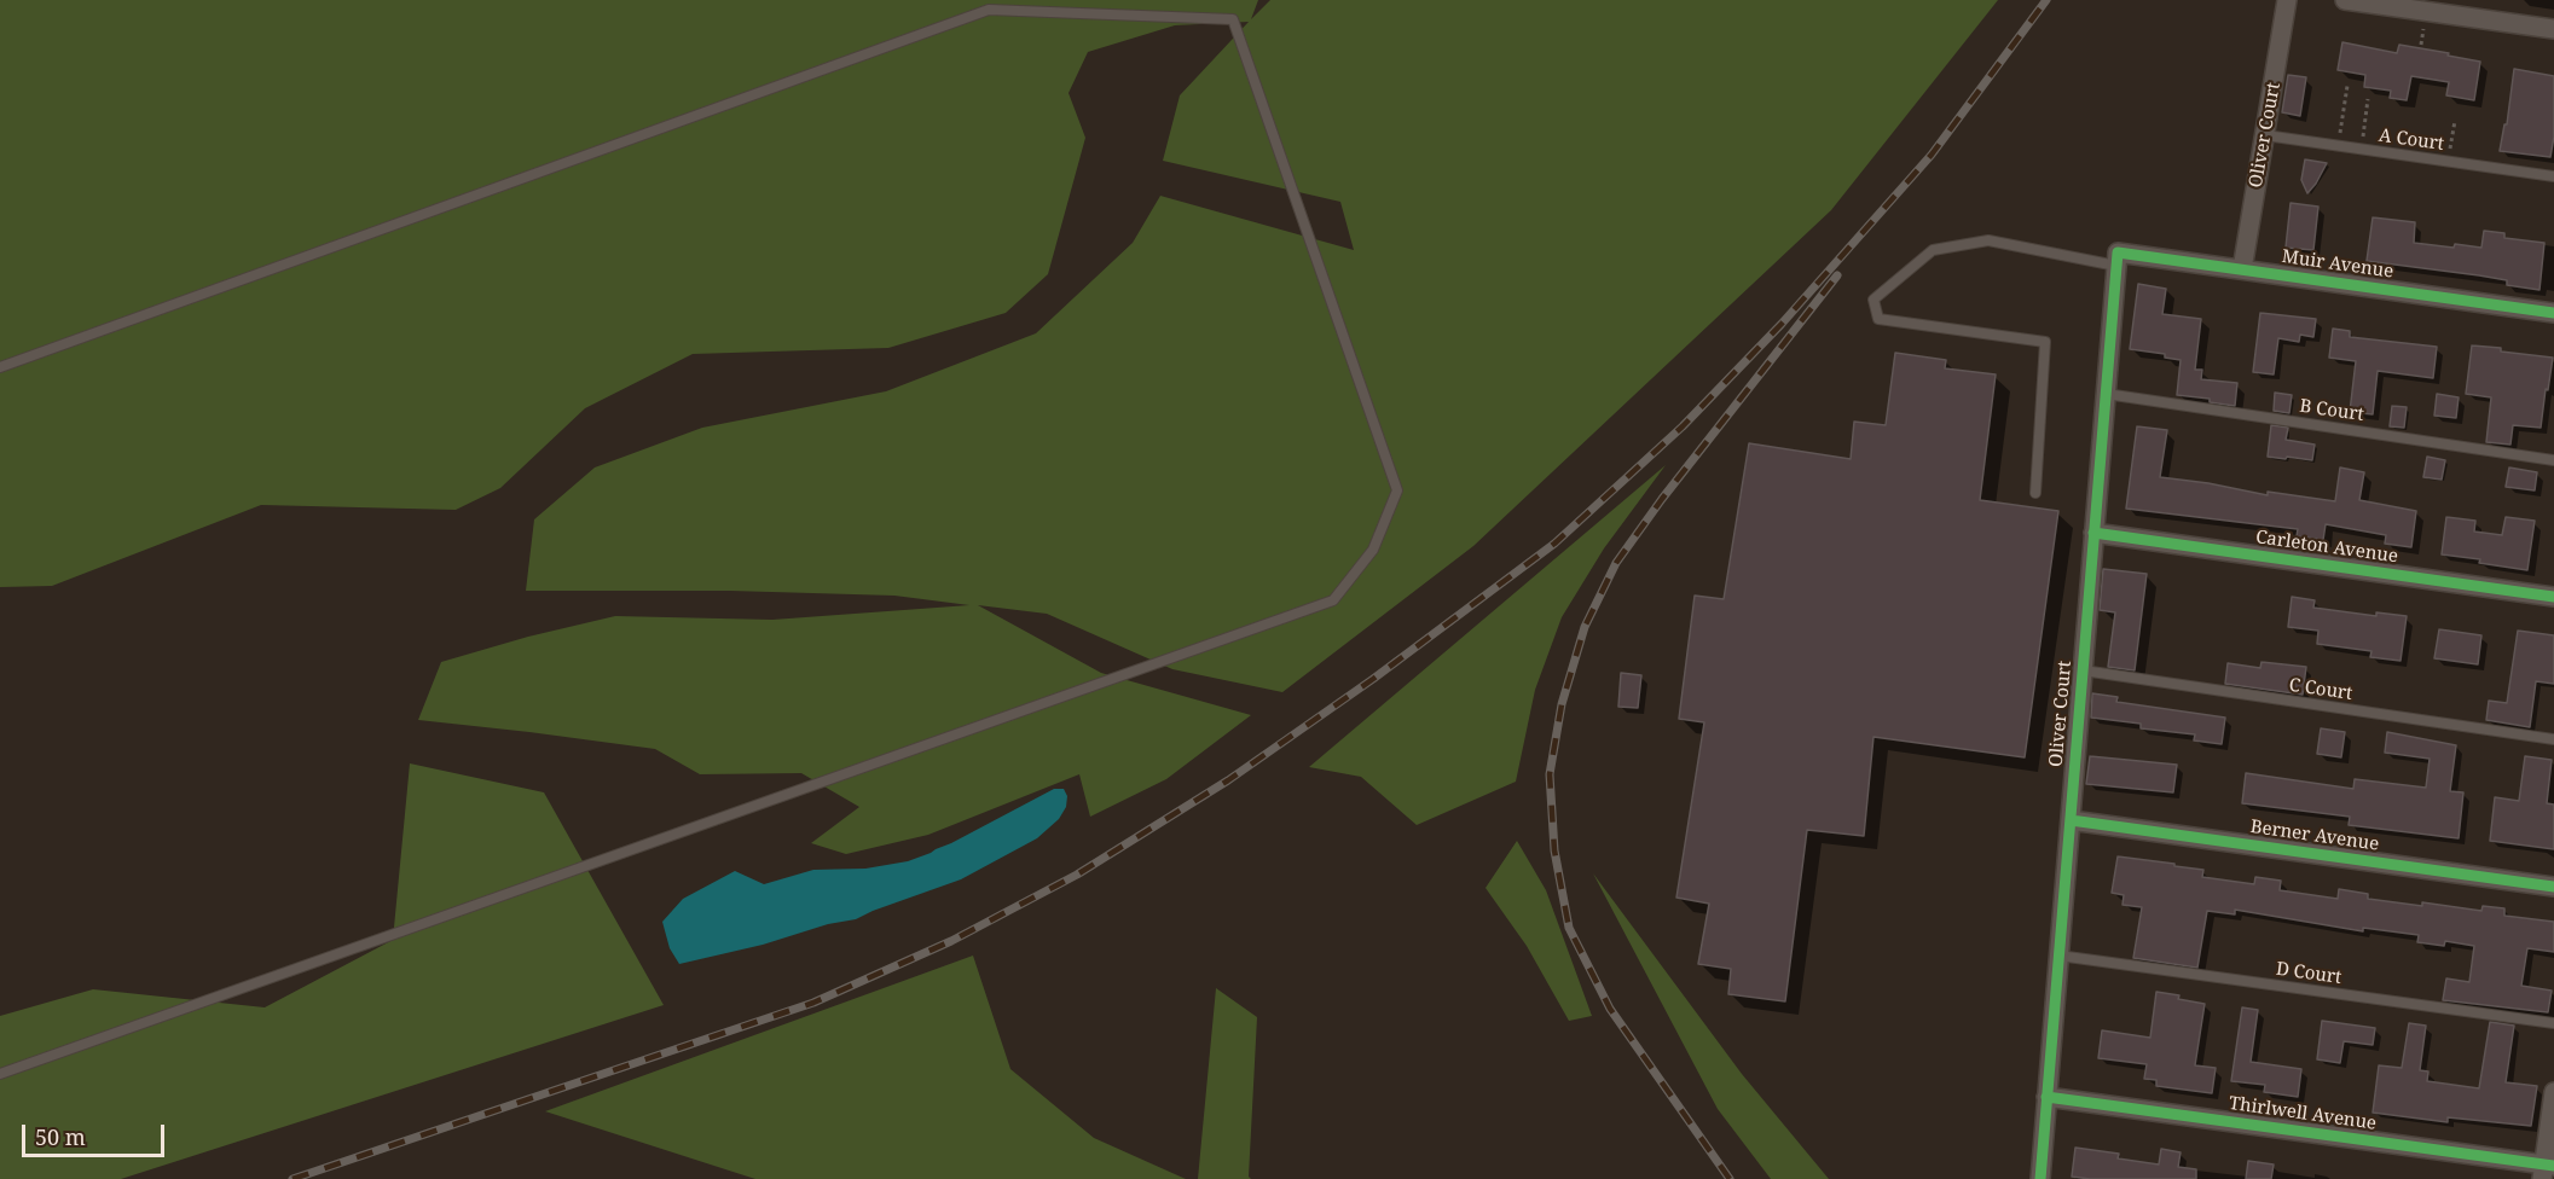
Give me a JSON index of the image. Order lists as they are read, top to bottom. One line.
{"streets":{"street":["Oliver Court","Muir Avenue","Carleton Avenue","Berner Avenue","Thirlwell Avenue"],"lane":["A Court","B Court","C Court","D Court"]},"crossings":[["Oliver Court","A Court"],["Oliver Court","Muir Avenue"],["Oliver Court","B Court"],["Oliver Court","Carleton Avenue"],["Oliver Court","C Court"],["Oliver Court","Berner Avenue"],["Oliver Court","D Court"],["Oliver Court","Thirlwell Avenue"]],"scale_bar":"50 m"}
